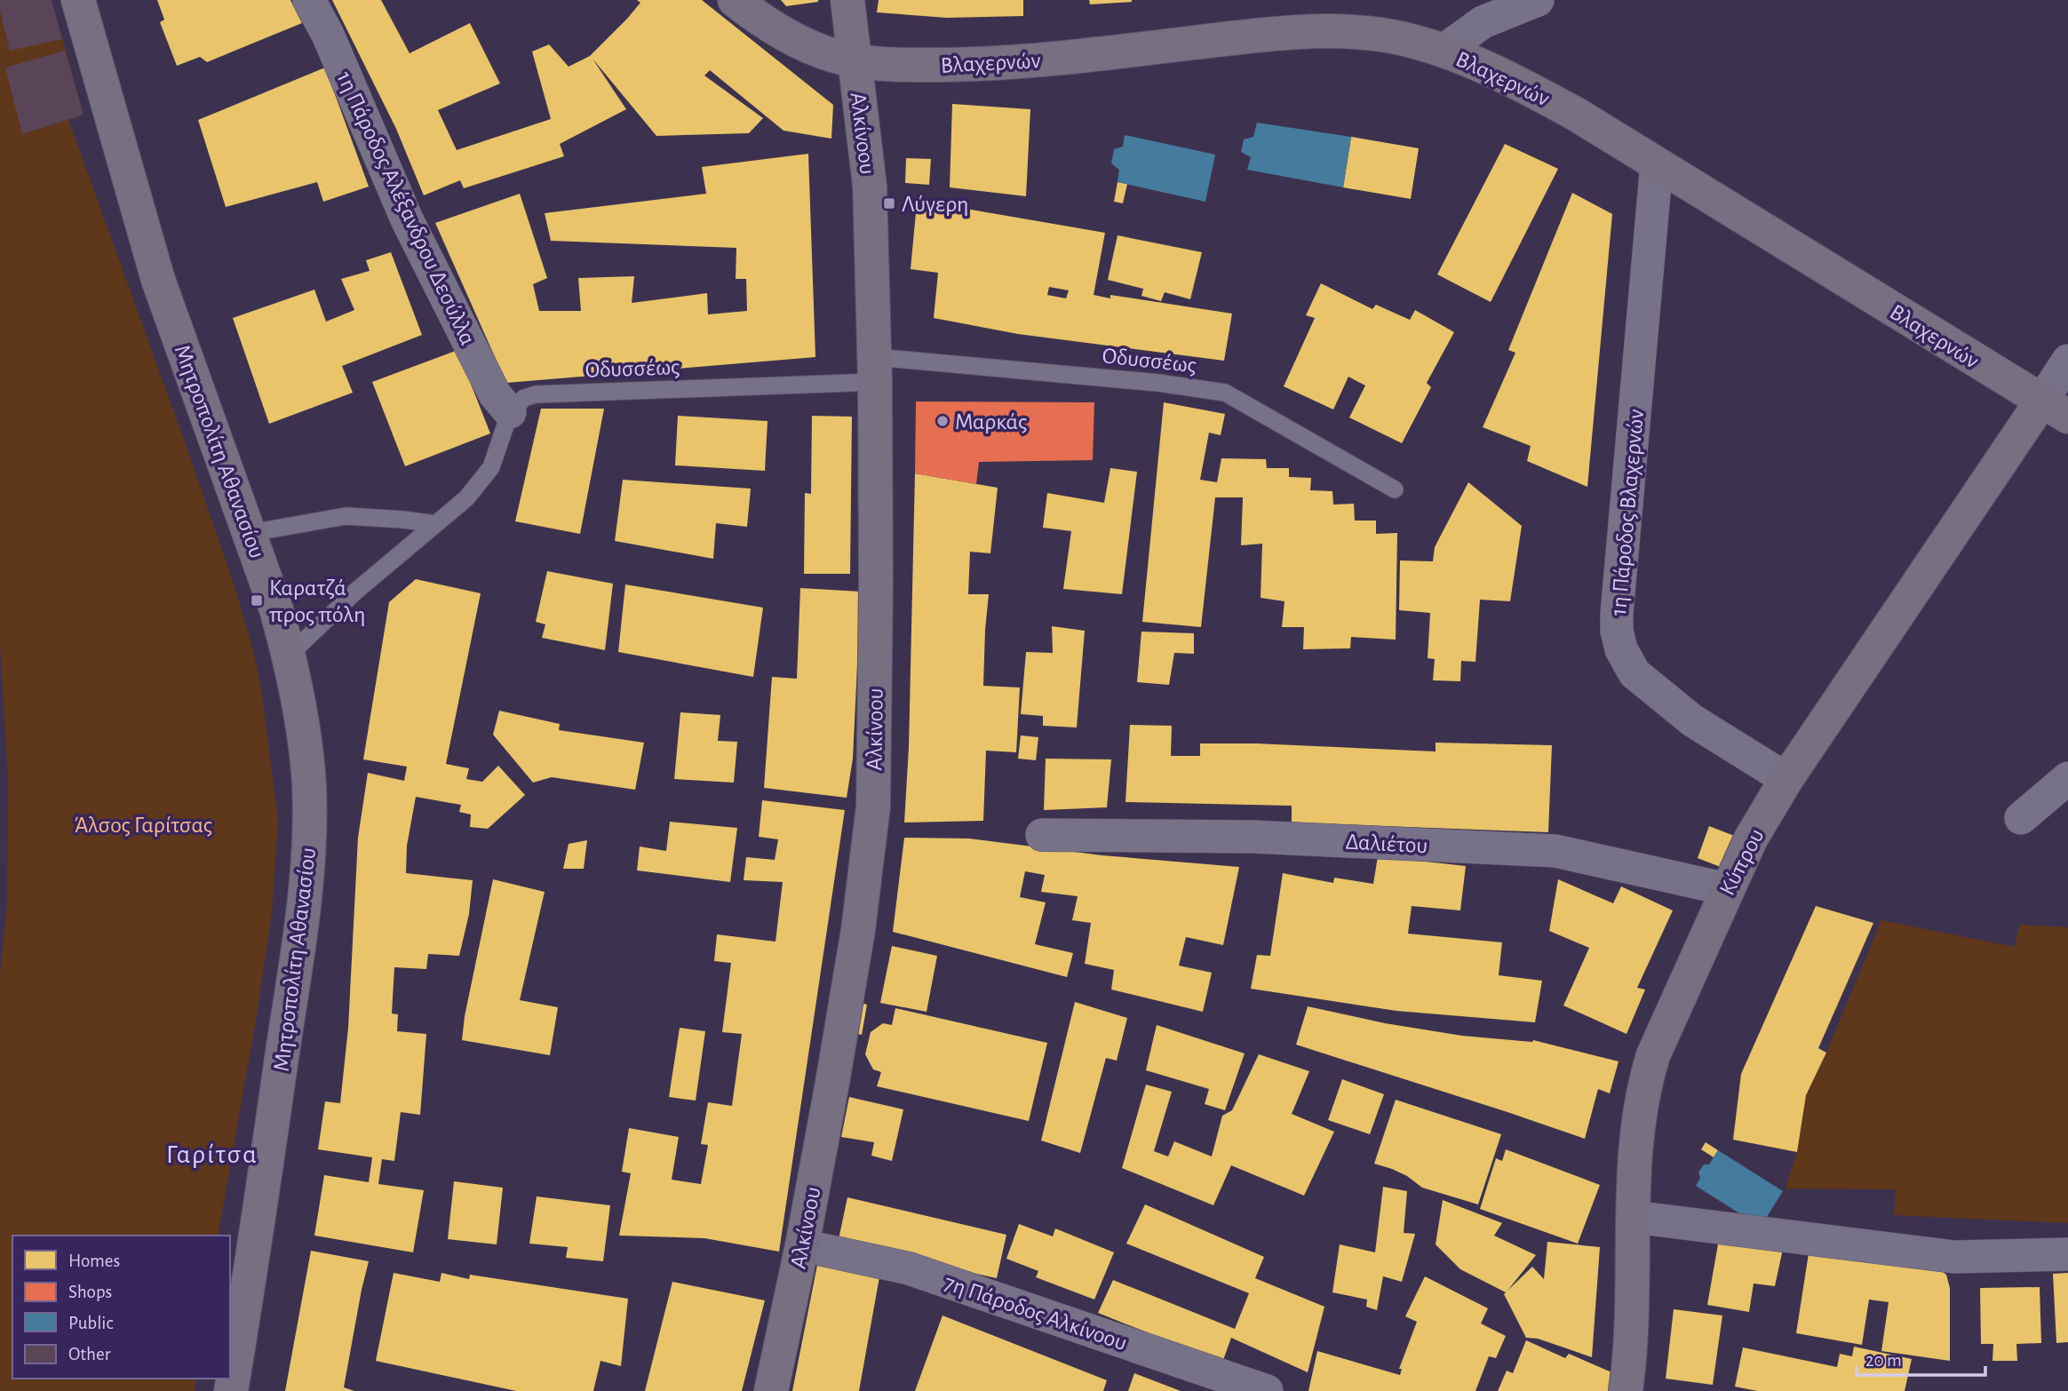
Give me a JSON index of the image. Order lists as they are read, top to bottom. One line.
{"streets":{"street":["Βλαχερνών","Αλκίνοου","1η Πάροδος Αλέξανδρου Δεσύλλα","Μητροπολίτη Αθανασίου","1η Πάροδος Βλαχερνών","Δαλιέτου","Κύπρου","7η Πάροδος Αλκίνοου"],"lane":["Οδυσσέως"]},"crossings":[["Βλαχερνών","Αλκίνοου"],["Βλαχερνών","1η Πάροδος Βλαχερνών"],["Βλαχερνών","Κύπρου"],["Αλκίνοου","Οδυσσέως"],["Αλκίνοου","7η Πάροδος Αλκίνοου"],["1η Πάροδος Αλέξανδρου Δεσύλλα","Οδυσσέως"],["1η Πάροδος Βλαχερνών","Κύπρου"],["Δαλιέτου","Κύπρου"]],"districts":["Γαρίτσα"],"parks":["Άλσος Γαρίτσας"],"places":{"transit":["Λύγερη","Καρατζά προς πόλη"],"other":["Μαρκάς"]},"legend":["Homes","Shops","Public","Other"],"scale_bar":"20 m"}
